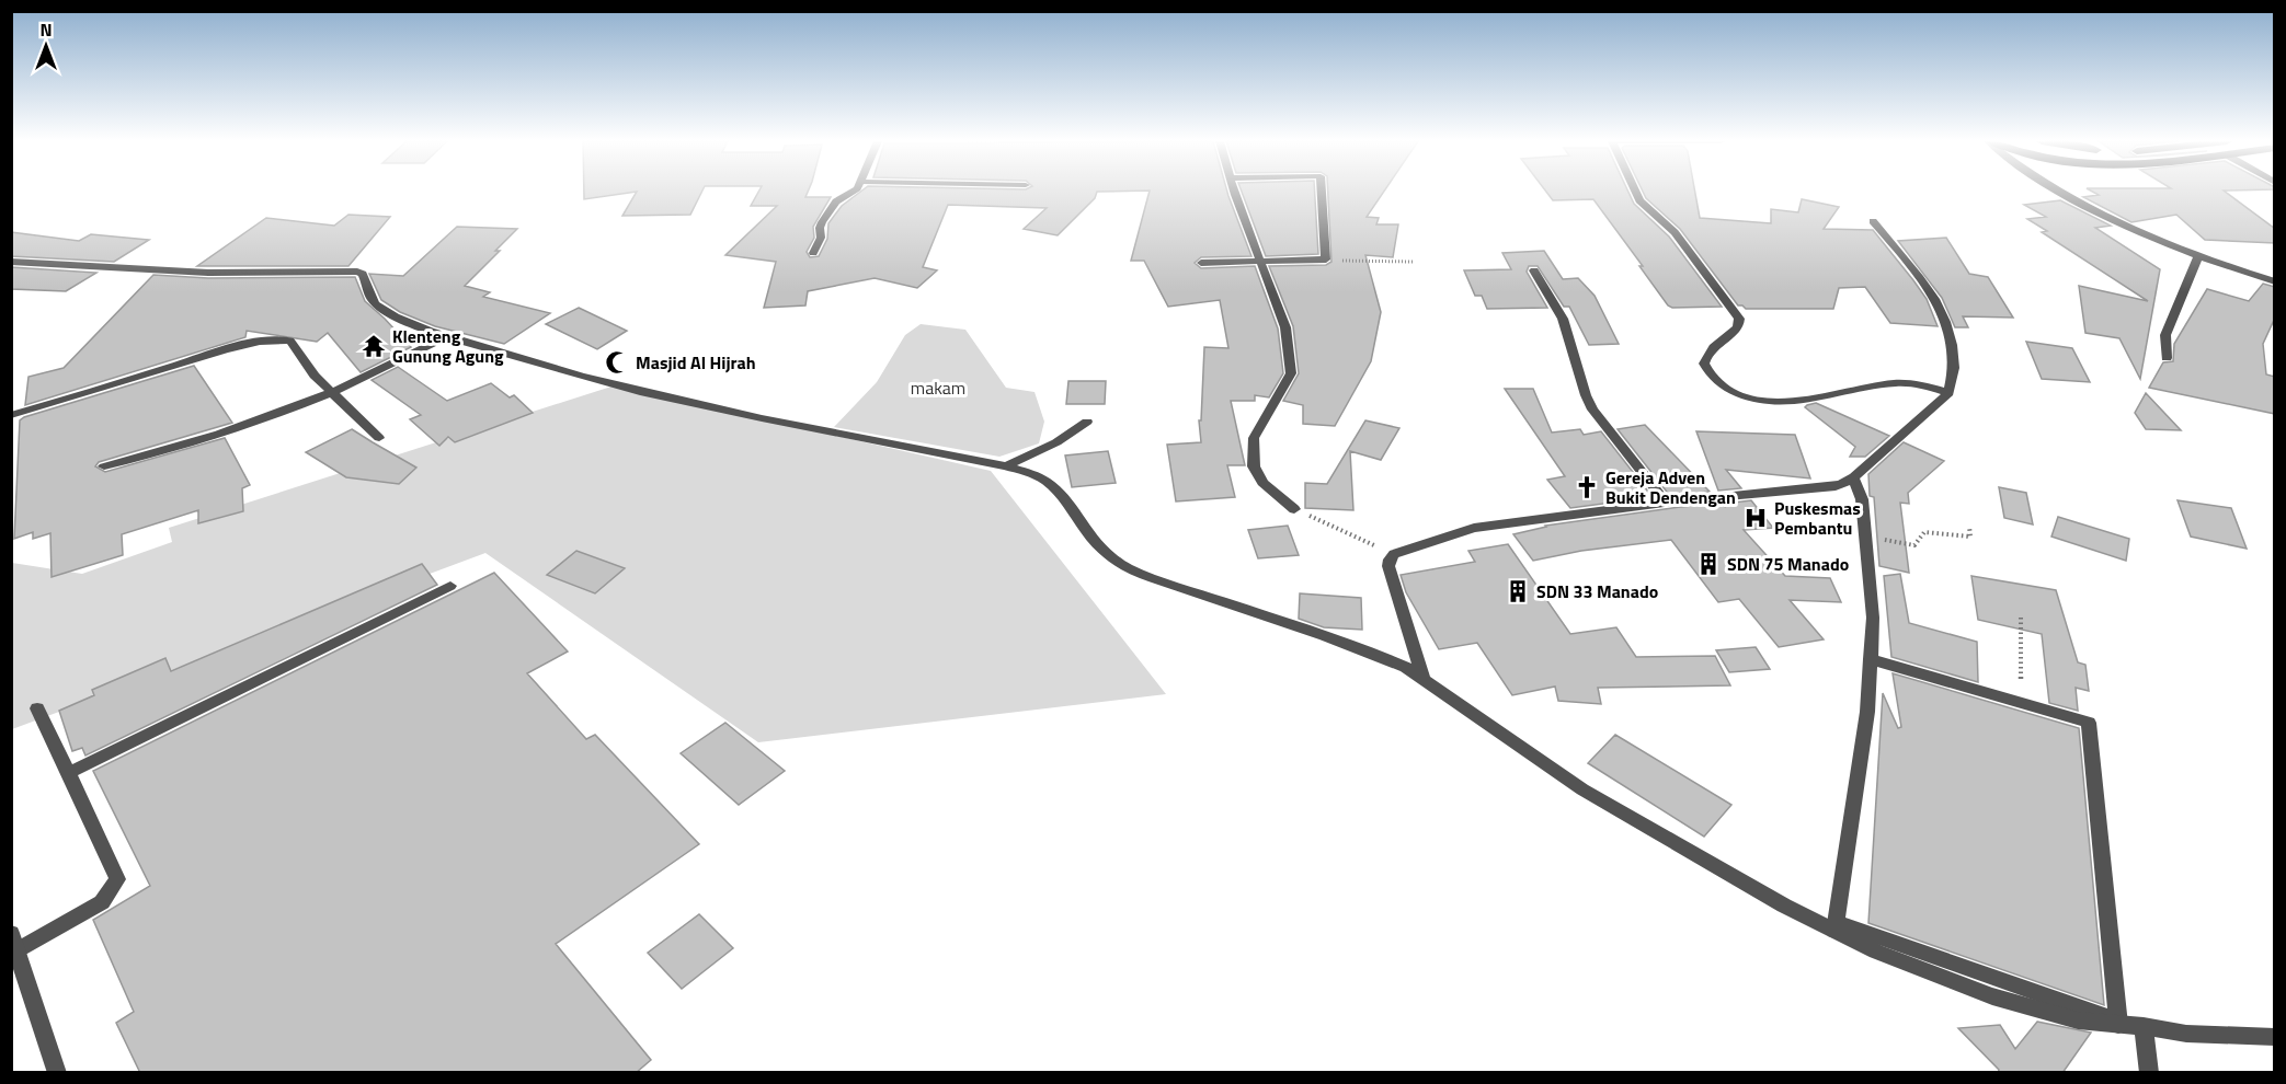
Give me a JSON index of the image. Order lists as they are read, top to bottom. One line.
{"parks":["makam"],"places":{"temple":["Klenteng Gunung Agung"],"mosque":["Masjid Al Hijrah"],"church":["Gereja Adven Bukit Dendengan"],"hospital":["Puskesmas Pembantu"],"building":["SDN 75 Manado","SDN 33 Manado"]},"north":"top"}
